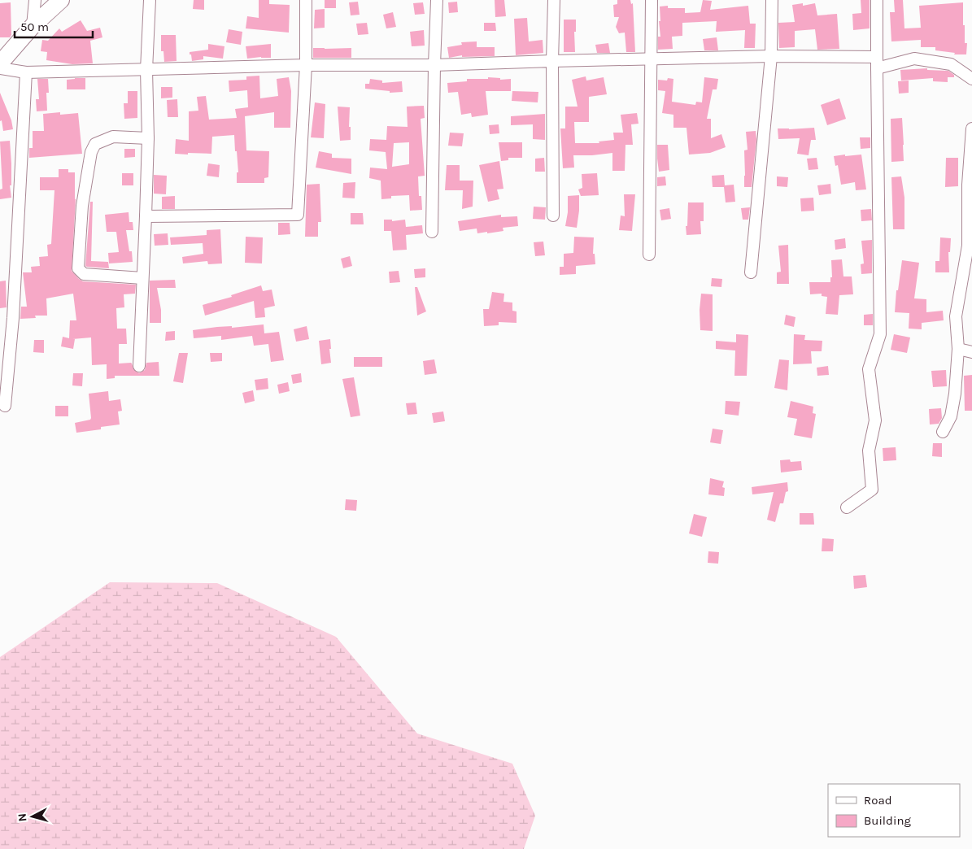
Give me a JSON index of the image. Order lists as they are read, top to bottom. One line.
{"legend":["Road","Building"],"scale_bar":"50 m","north":"left"}
